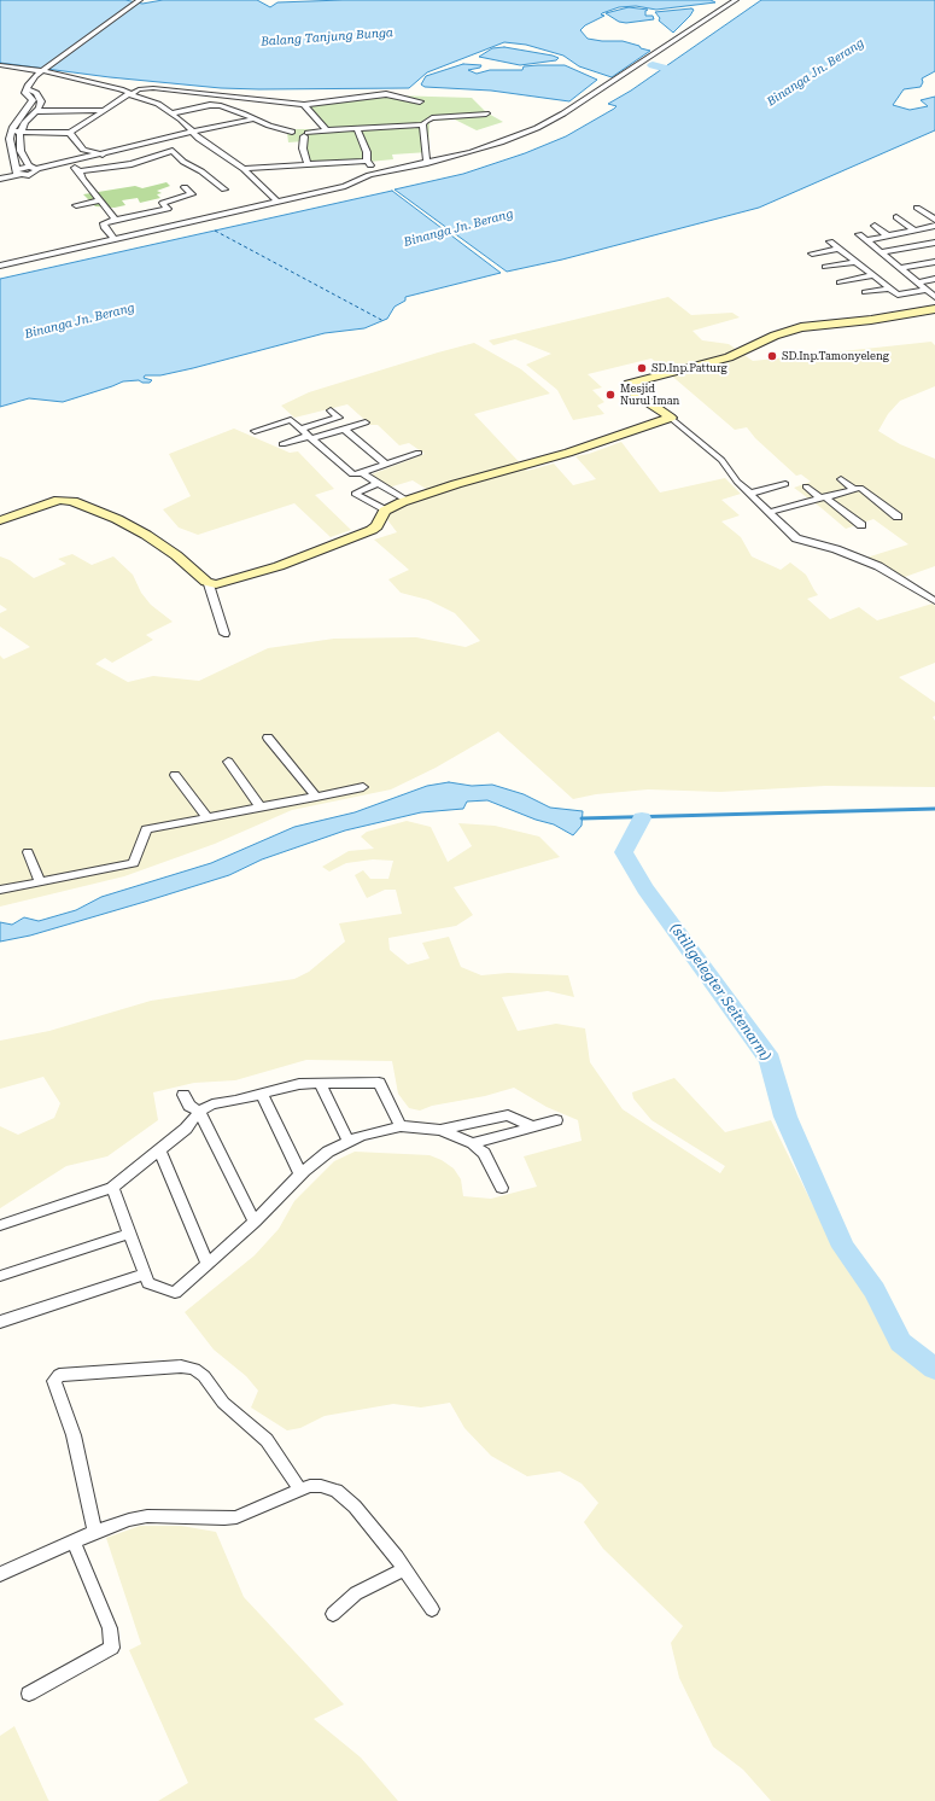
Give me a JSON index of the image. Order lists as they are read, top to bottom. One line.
{"water":["Balang Tanjung Bunga","Binanga Jn. Berang","(stillgelegter Seitenarm)"],"places":["SD.Inp.Tamonyeleng","SD.Inp.Patturg","Mesjid Nurul Iman"]}
